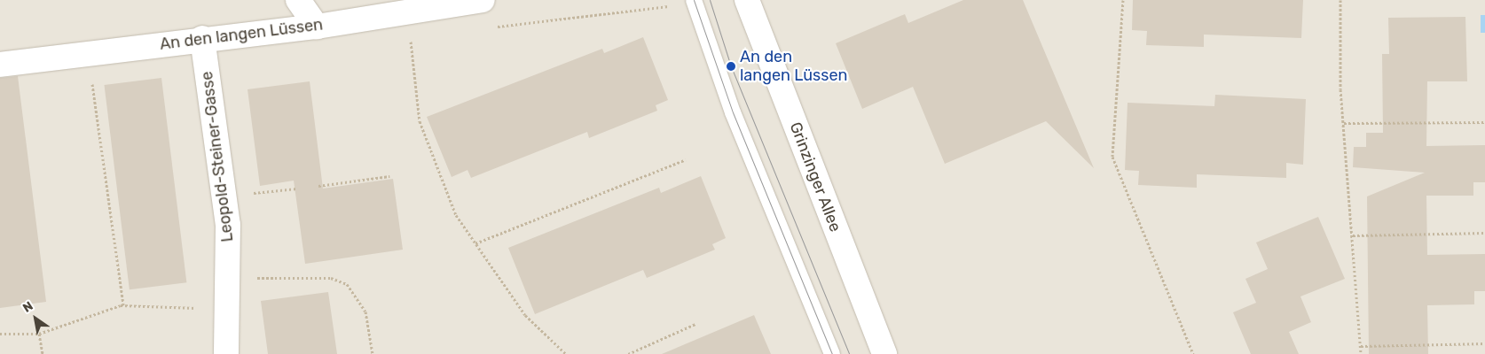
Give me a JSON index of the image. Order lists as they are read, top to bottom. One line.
{"streets":{"street":["An den langen Lüssen","Leopold-Steiner-Gasse","Grinzinger Allee"]},"crossings":[["An den langen Lüssen","Leopold-Steiner-Gasse"]],"places":["An den langen Lüssen"],"north":"top left"}
